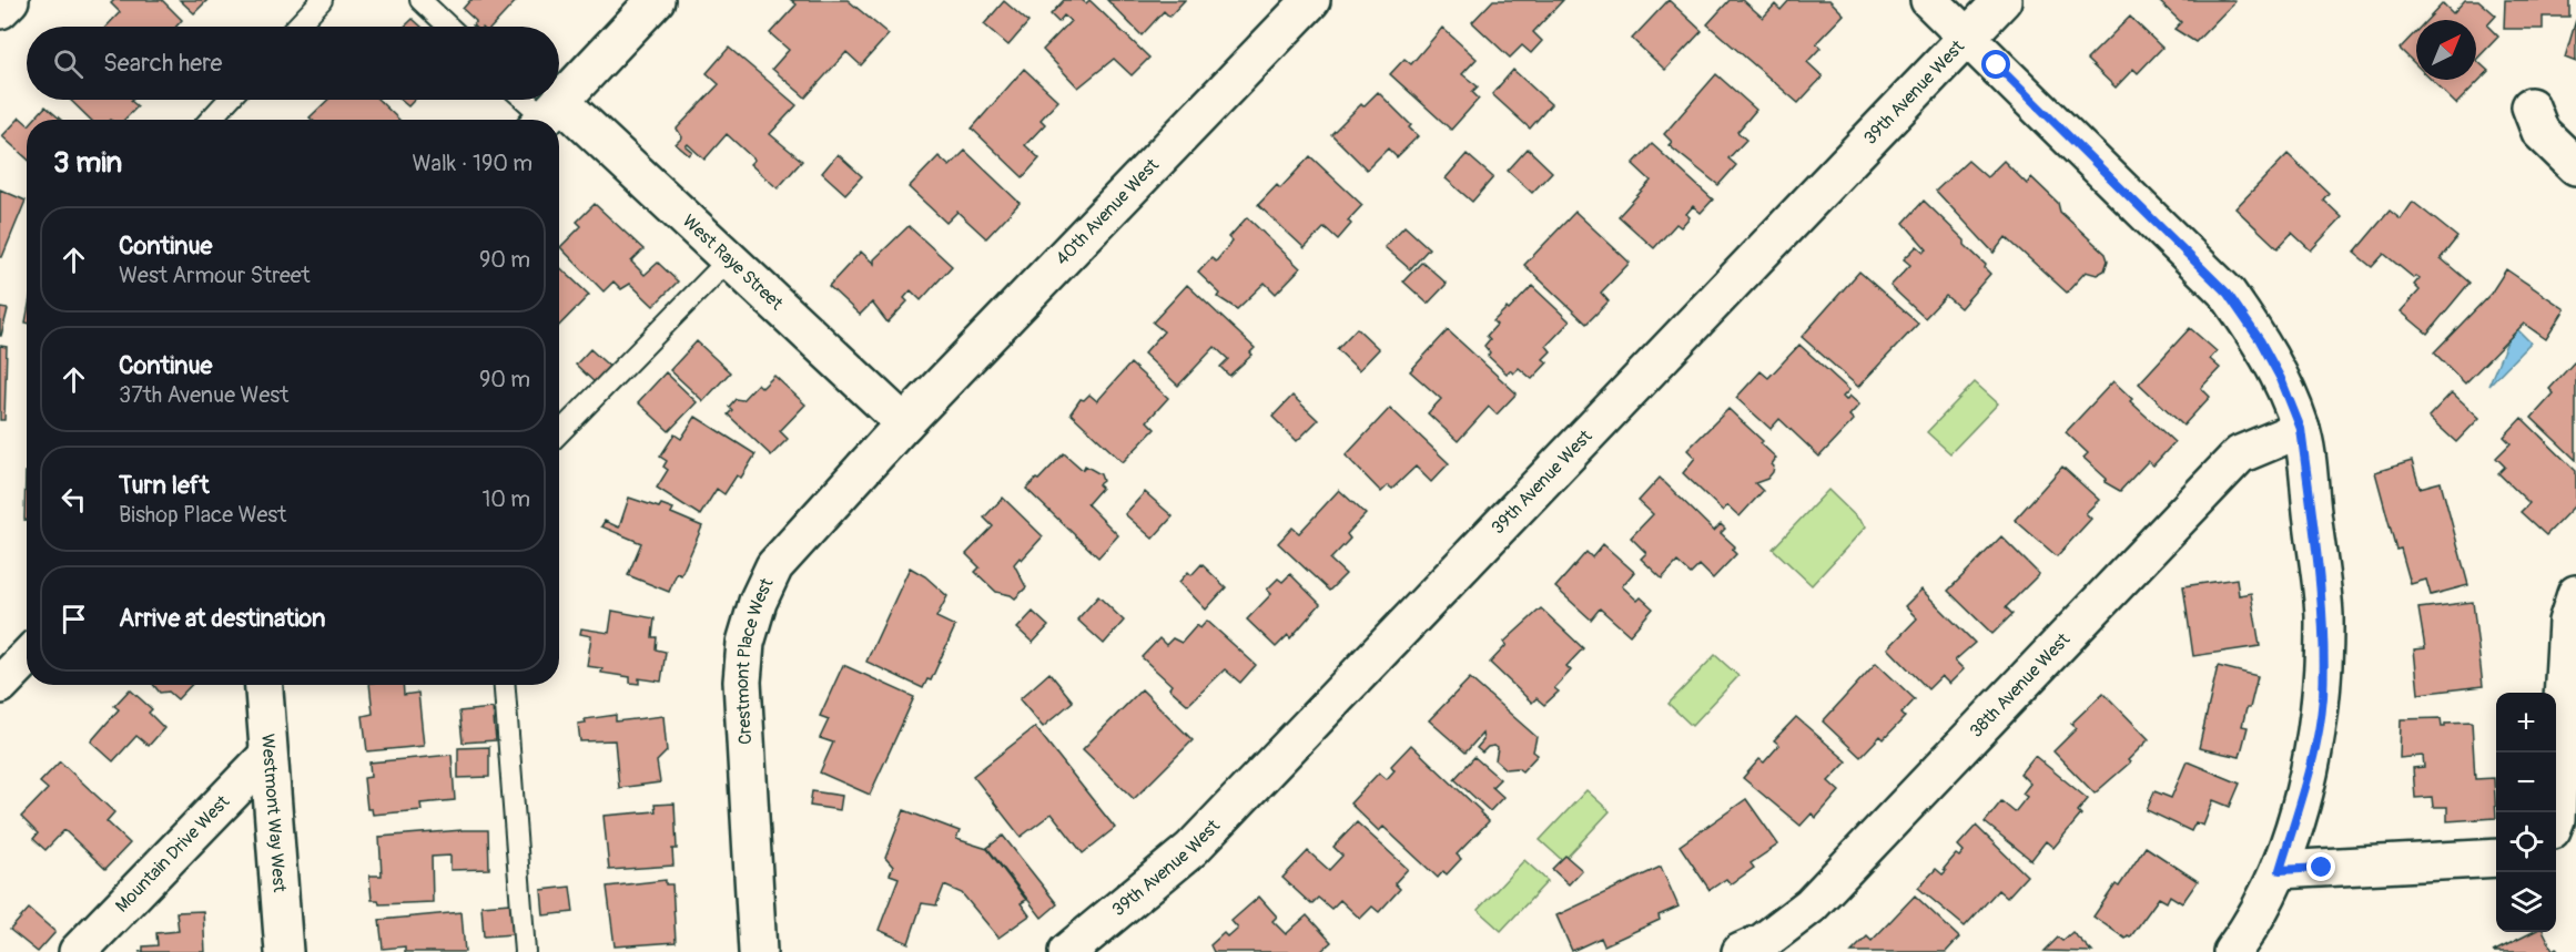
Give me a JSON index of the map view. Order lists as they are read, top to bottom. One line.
{"streets":{"street":["39th Avenue West","40th Avenue West","West Raye Street","Crestmont Place West","38th Avenue West","Westmont Way West","Mountain Drive West"]},"crossings":[["40th Avenue West","West Raye Street"],["40th Avenue West","Crestmont Place West"],["West Raye Street","Crestmont Place West"],["Westmont Way West","Mountain Drive West"]],"north":"top right","page":{"search":"Search here","heading":["3 min","Walk · 190 m"],"list":[["Continue","West Armour Street","90 m"],["Continue","37th Avenue West","90 m"],["Turn left","Bishop Place West","10 m"],"Arrive at destination"],"map_buttons":["+","−"]}}
